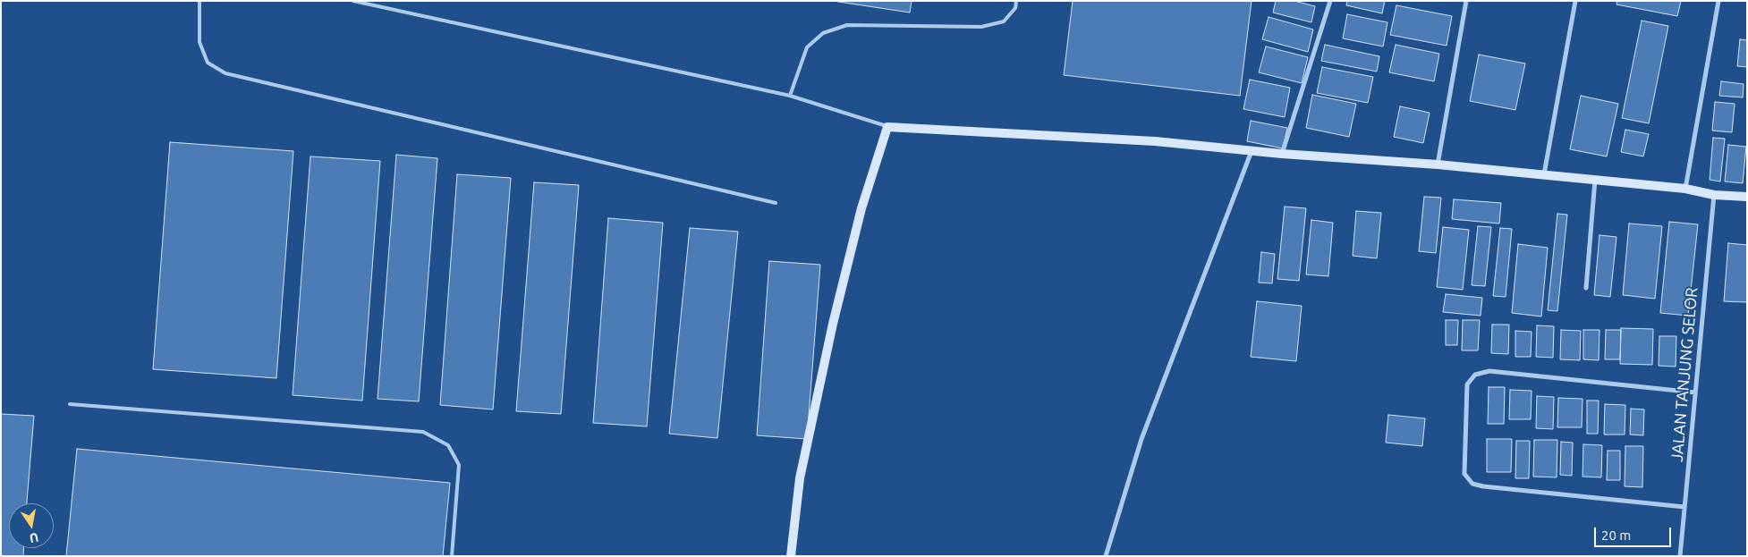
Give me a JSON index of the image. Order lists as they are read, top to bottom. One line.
{"streets":{"street":["JALAN TANJUNG SELOR"]},"scale_bar":"20 m","north":"bottom"}
